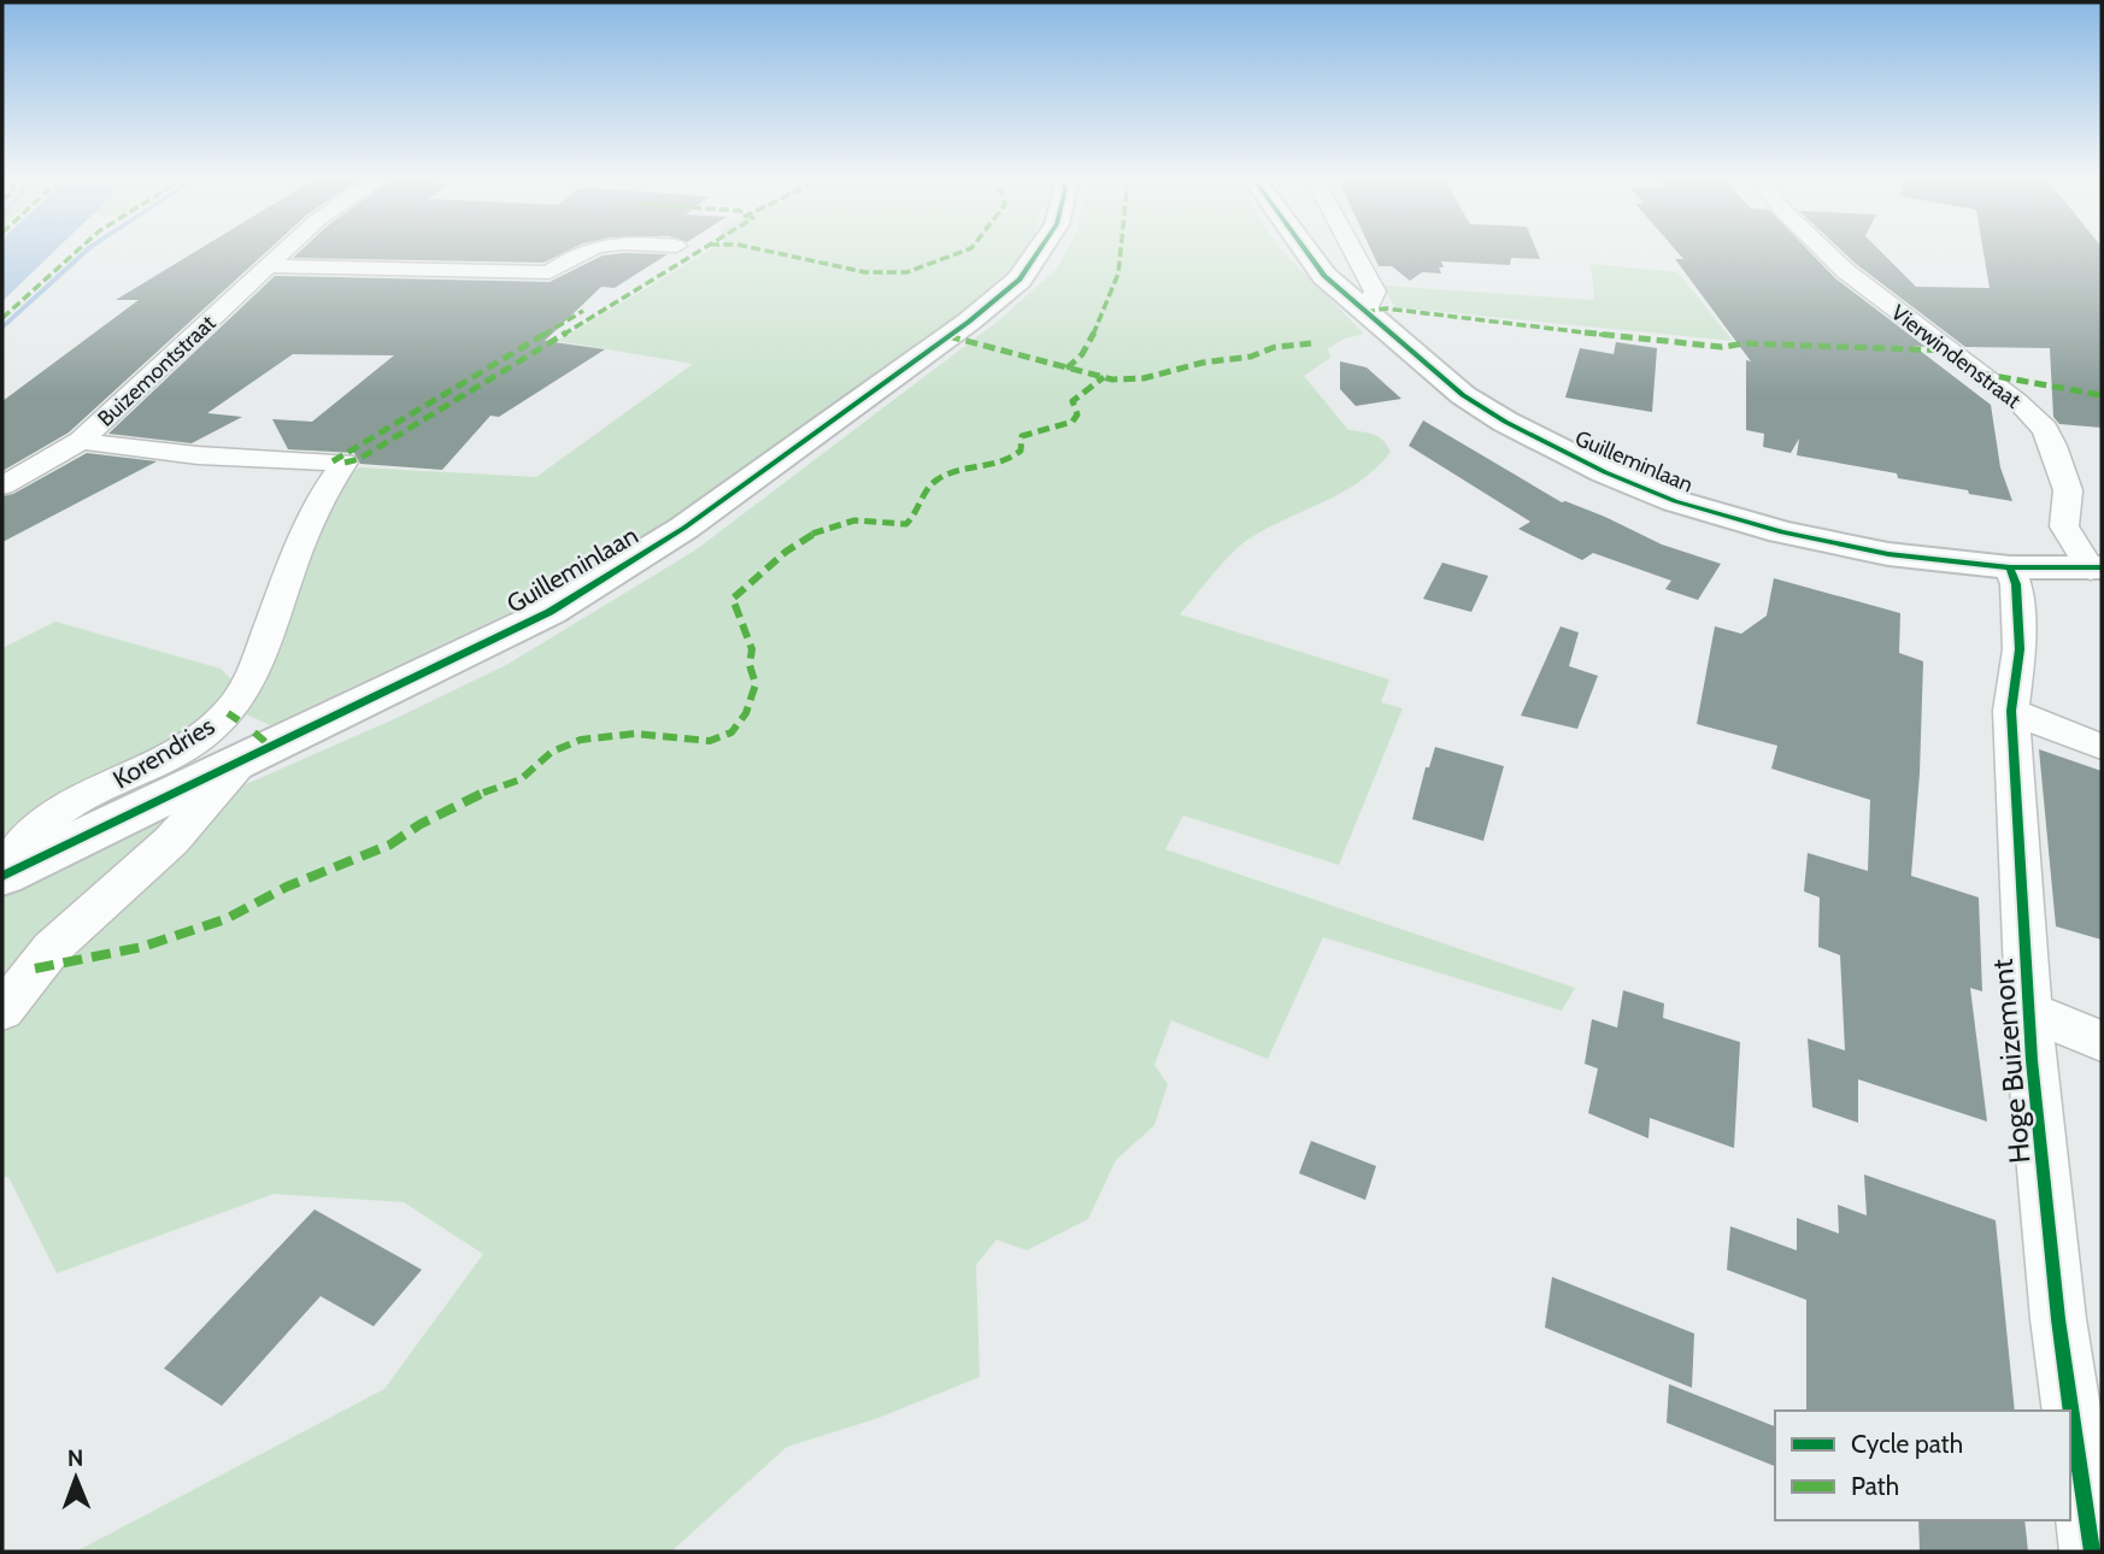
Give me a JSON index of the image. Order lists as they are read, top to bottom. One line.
{"streets":{"main road":["Guilleminlaan"],"street":["Vierwindenstraat","Buizemontstraat","Korendries","Hoge Buizemont"]},"crossings":[["Vierwindenstraat","Guilleminlaan"],["Buizemontstraat","Korendries"],["Guilleminlaan","Korendries"],["Guilleminlaan","Hoge Buizemont"]],"legend":["Cycle path","Path"],"north":"top"}
